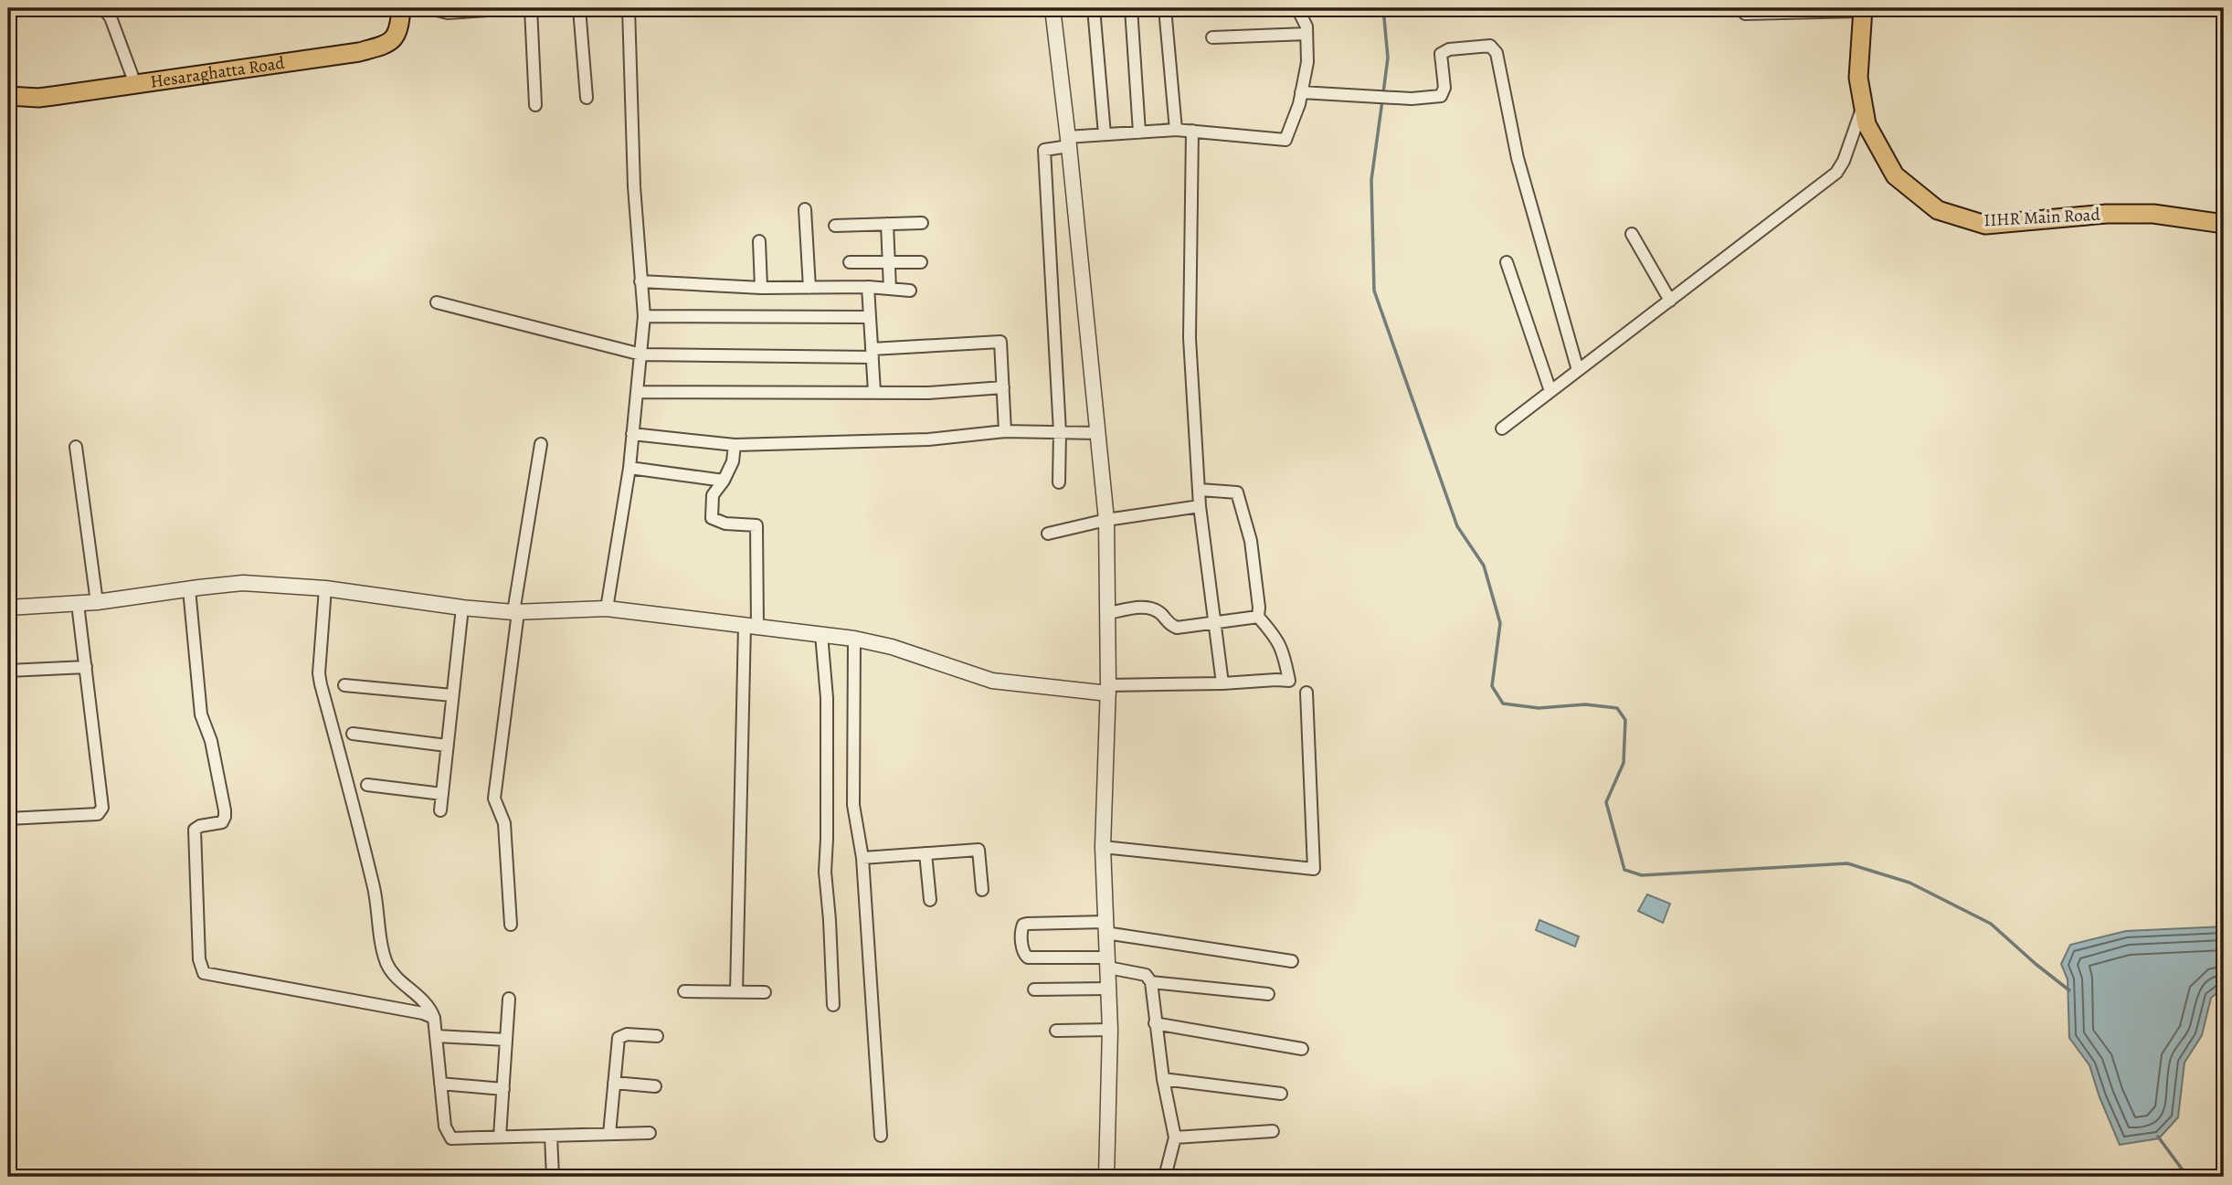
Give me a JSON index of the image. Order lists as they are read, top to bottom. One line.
{"streets":{"main road":["Hesaraghatta Road","IIHR Main Road"]}}
